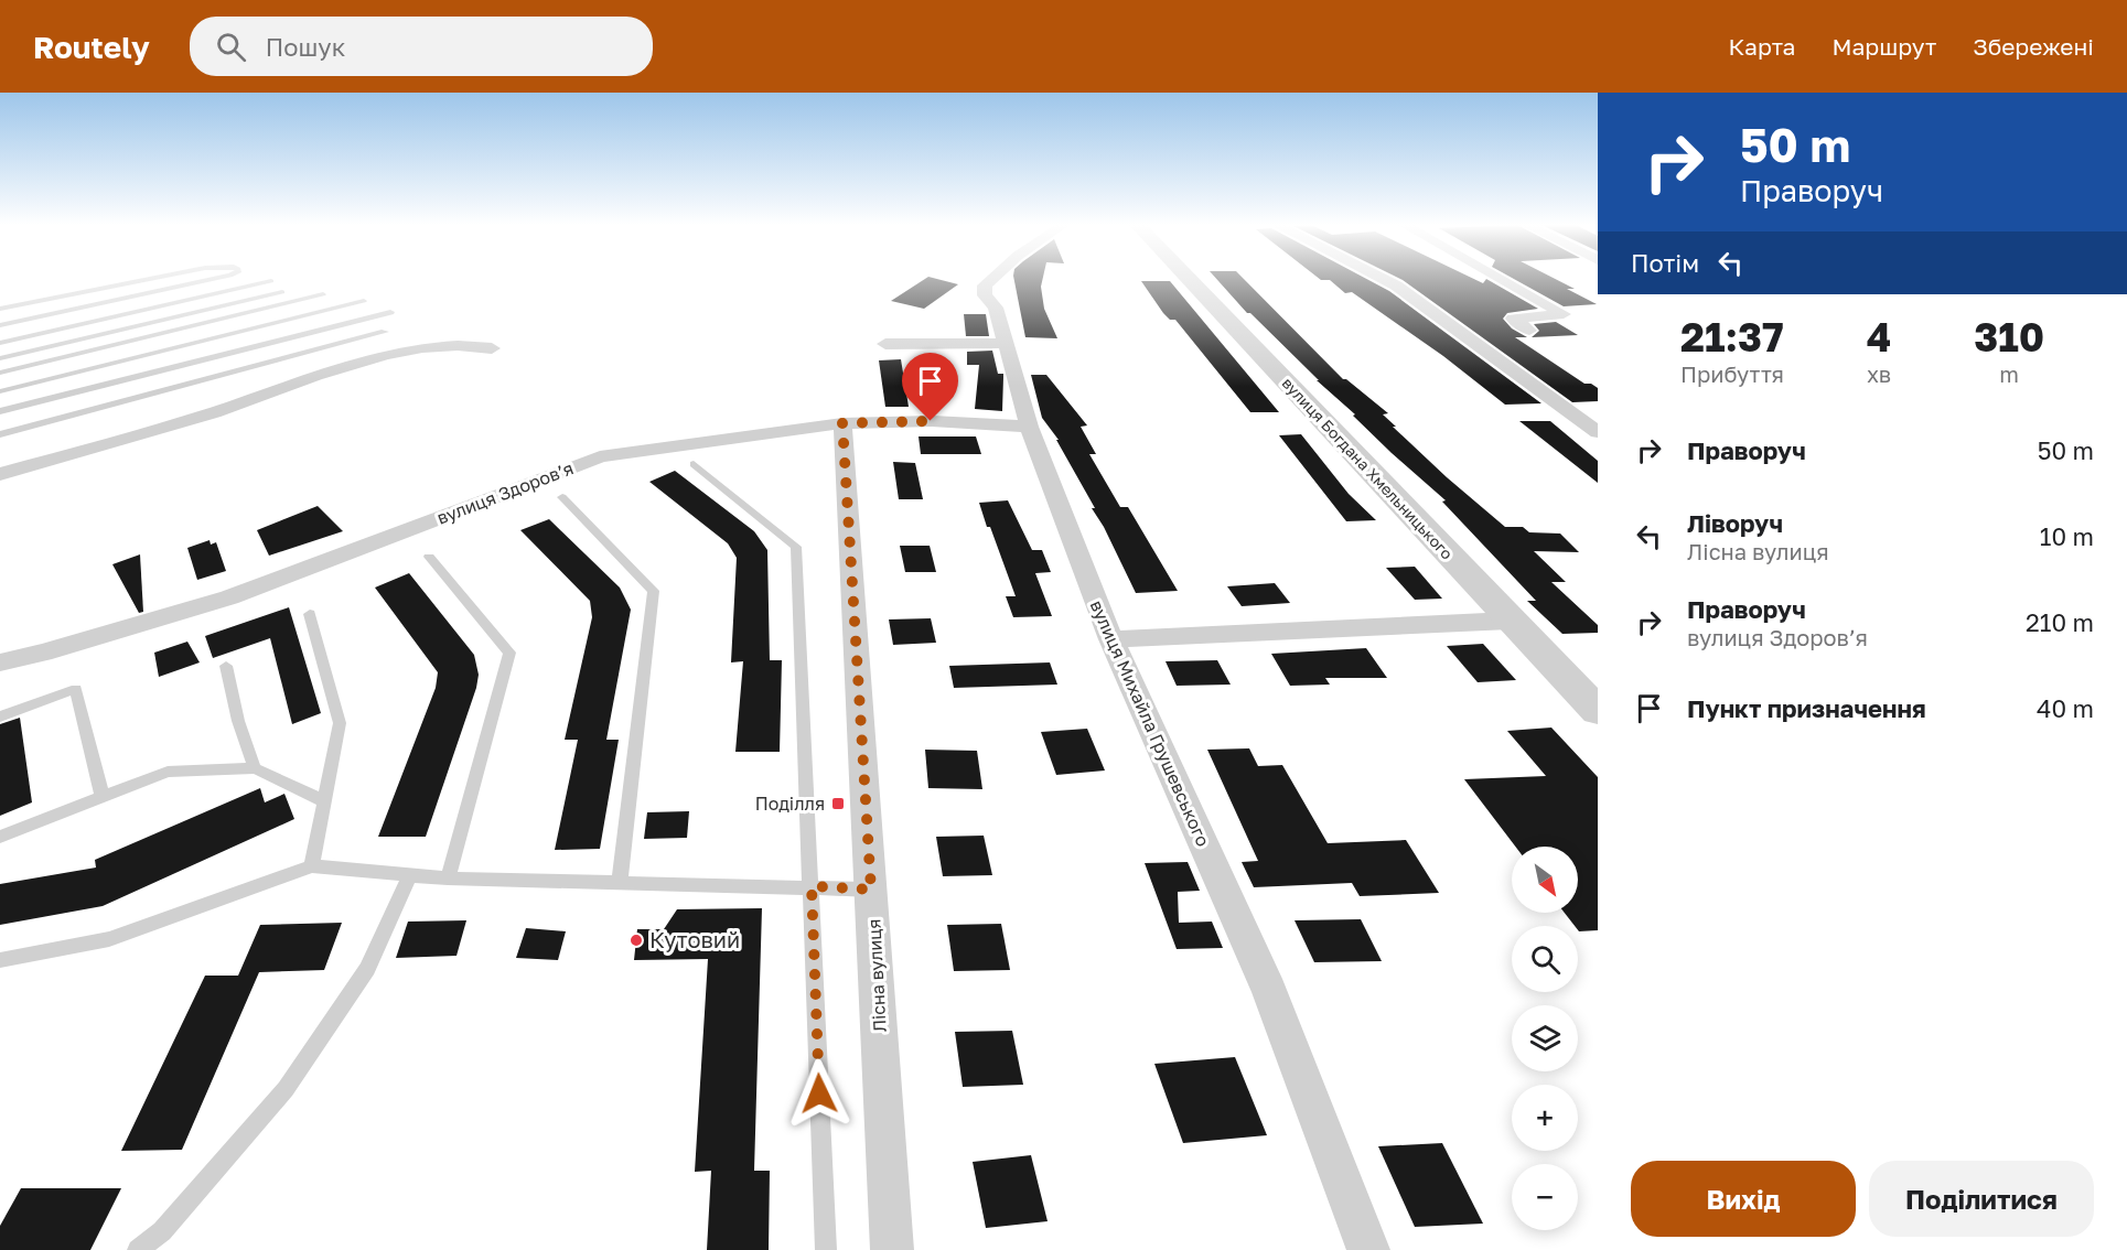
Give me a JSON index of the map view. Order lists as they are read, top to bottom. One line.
{"streets":{"street":["вулиця Богдана Хмельницького","вулиця Здоровʼя","вулиця Михайла Грушевського","Лісна вулиця"]},"crossings":[["вулиця Здоровʼя","вулиця Михайла Грушевського"],["вулиця Здоровʼя","Лісна вулиця"]],"places":{"transit":["Поділля"],"other":["Кутовий"]},"north":"bottom right","page":{"header":"Routely","search":"Пошук","nav":["Карта","Маршрут","Збережені"],"turn":["50 m","Праворуч"],"then":"Потім","eta":["21:37","Прибуття","4","хв","310","m"],"list":[{"name":"Праворуч","value":"50 m"},{"name":"Ліворуч","note":"Лісна вулиця","value":"10 m"},{"name":"Праворуч","note":"вулиця Здоровʼя","value":"210 m"},{"name":"Пункт призначення","value":"40 m"}],"map_buttons":["+","−"],"buttons":["Вихід","Поділитися"]}}
